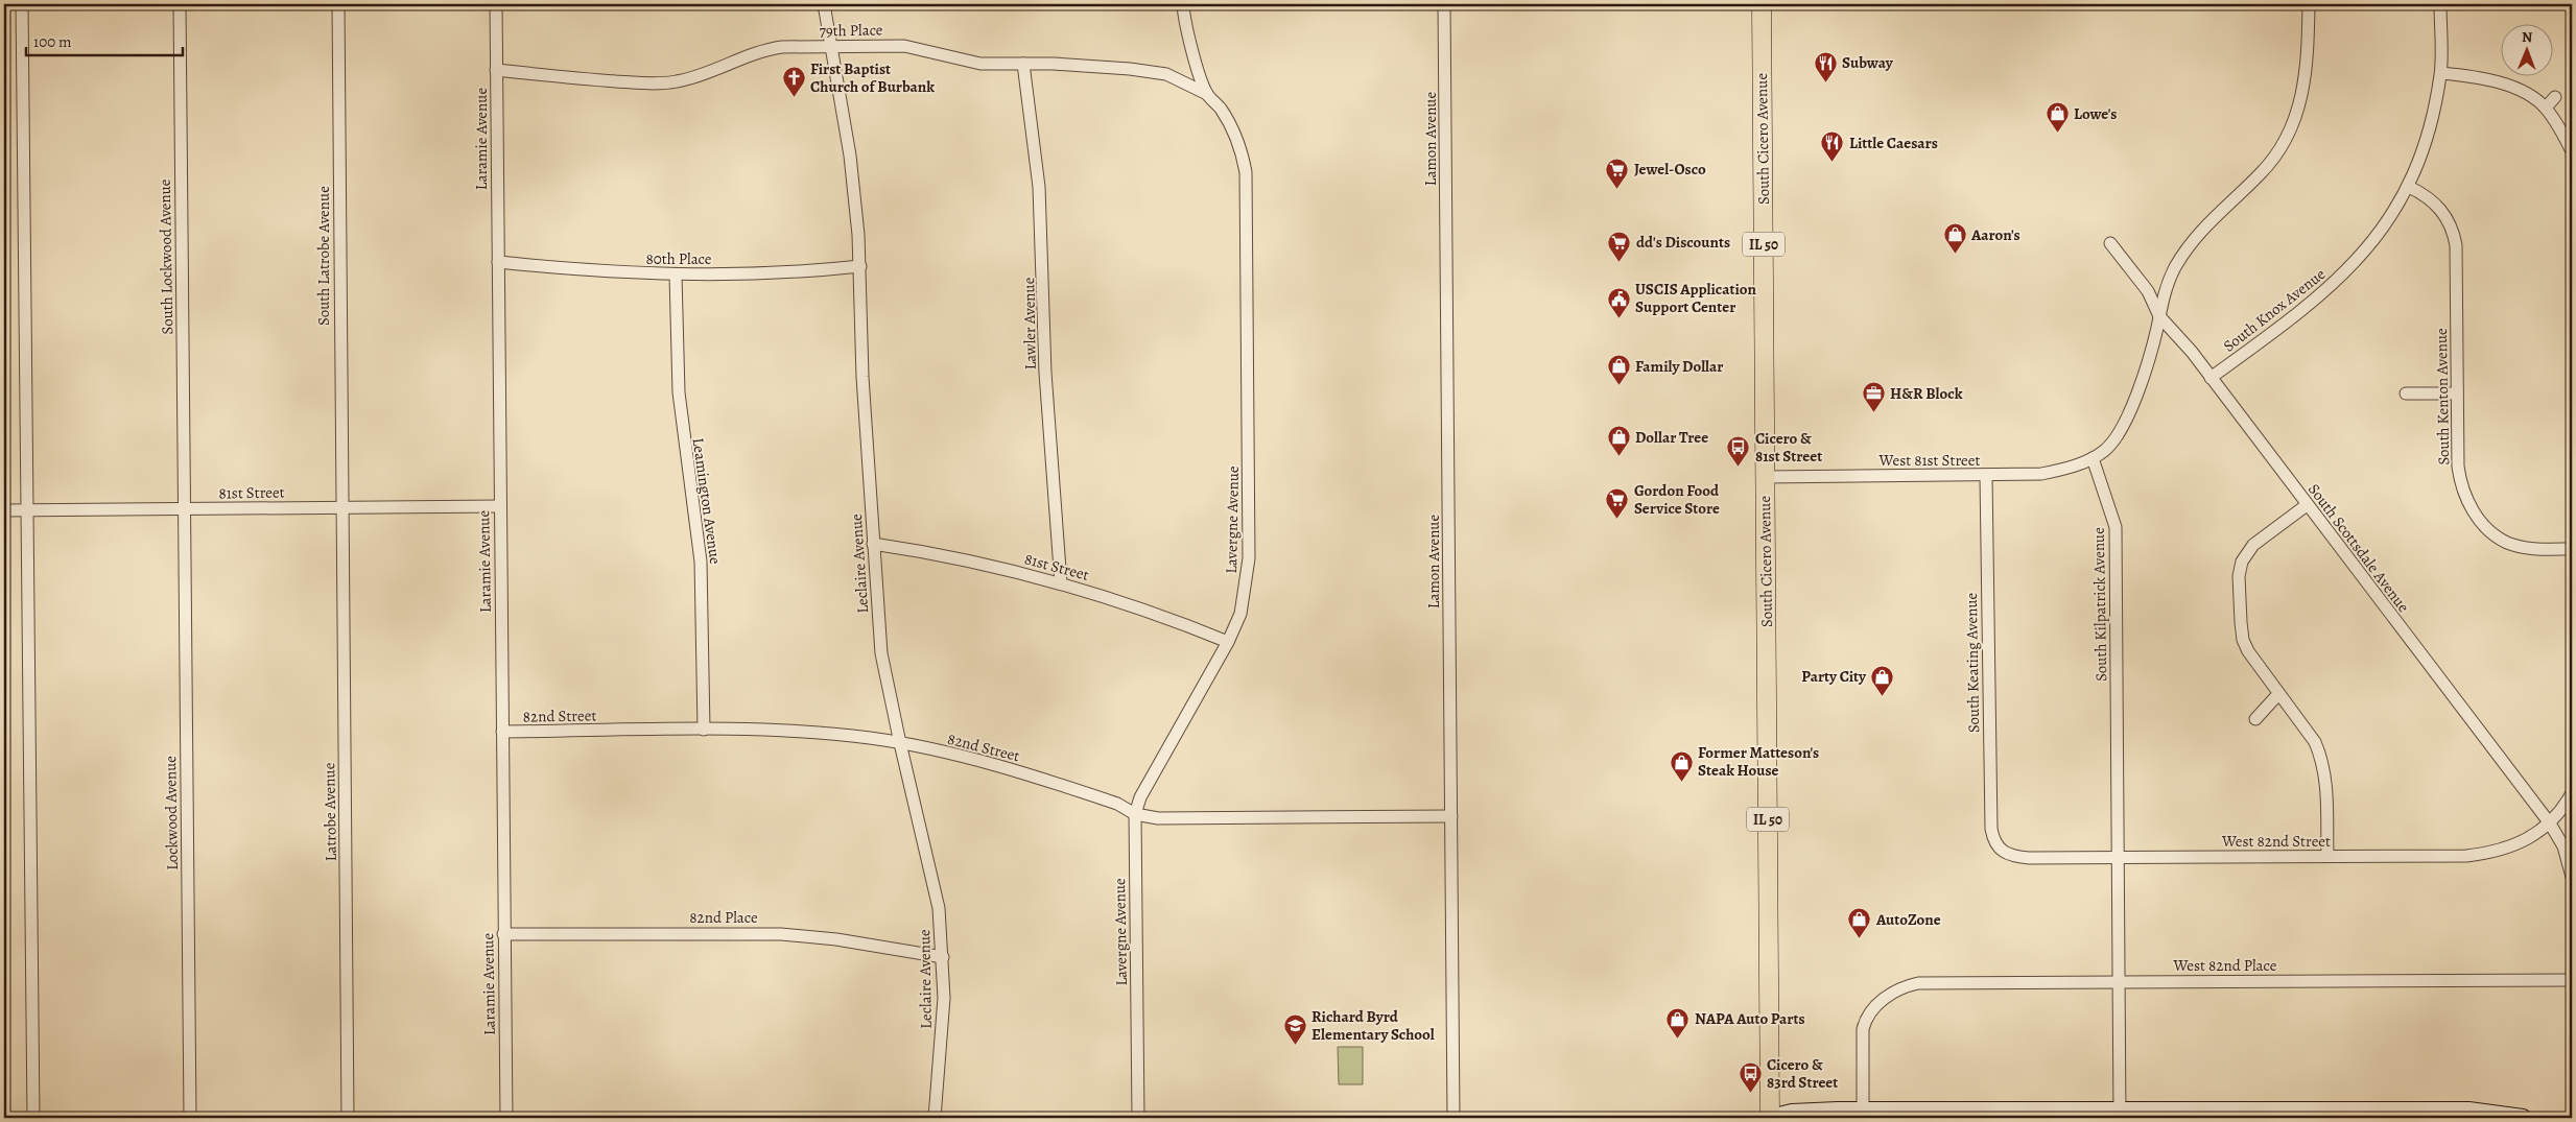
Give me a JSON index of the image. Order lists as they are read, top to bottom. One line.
{"streets":{"main road":["South Cicero Avenue","IL 50"],"street":["79th Place","Laramie Avenue","Lamon Avenue","South Latrobe Avenue","South Lockwood Avenue","80th Place","South Knox Avenue","Lawler Avenue","South Kenton Avenue","West 81st Street","81st Street","Leamington Avenue","Lavergne Avenue","South Scottsdale Avenue","Leclaire Avenue","South Kilpatrick Avenue","South Keating Avenue","82nd Street","Latrobe Avenue","Lockwood Avenue","West 82nd Street","82nd Place","West 82nd Place"]},"crossings":[["79th Place","Laramie Avenue"],["79th Place","Lawler Avenue"],["79th Place","Lavergne Avenue"],["79th Place","Leclaire Avenue"],["Laramie Avenue","80th Place"],["Laramie Avenue","81st Street"],["Laramie Avenue","82nd Street"],["Laramie Avenue","82nd Place"],["Lamon Avenue","82nd Street"],["South Cicero Avenue","West 81st Street"],["South Latrobe Avenue","81st Street"],["South Latrobe Avenue","Latrobe Avenue"],["South Lockwood Avenue","81st Street"],["South Lockwood Avenue","Lockwood Avenue"],["80th Place","Leamington Avenue"],["80th Place","Leclaire Avenue"],["South Knox Avenue","South Kenton Avenue"],["South Knox Avenue","South Scottsdale Avenue"],["Lawler Avenue","81st Street"],["West 81st Street","South Kilpatrick Avenue"],["West 81st Street","South Keating Avenue"],["81st Street","Lavergne Avenue"],["81st Street","Leclaire Avenue"],["81st Street","Latrobe Avenue"],["81st Street","Lockwood Avenue"],["Leamington Avenue","82nd Street"],["Lavergne Avenue","82nd Street"],["South Scottsdale Avenue","West 82nd Street"],["Leclaire Avenue","82nd Street"],["Leclaire Avenue","82nd Place"],["South Kilpatrick Avenue","West 82nd Street"],["South Kilpatrick Avenue","West 82nd Place"],["South Keating Avenue","West 82nd Street"]],"places":{"restaurant":["Subway","Little Caesars"],"church":["First Baptist Church of Burbank"],"shop":["Lowe's","Aaron's","Family Dollar","Dollar Tree","Party City","Former Matteson's Steak House","AutoZone","NAPA Auto Parts"],"supermarket":["Jewel-Osco","dd's Discounts","Gordon Food Service Store"],"public building":["USCIS Application Support Center"],"office":["H&R Block"],"bus stop":["Cicero & 81st Street","Cicero & 83rd Street"],"school or university":["Richard Byrd Elementary School"]},"scale_bar":"100 m","north":"top"}
